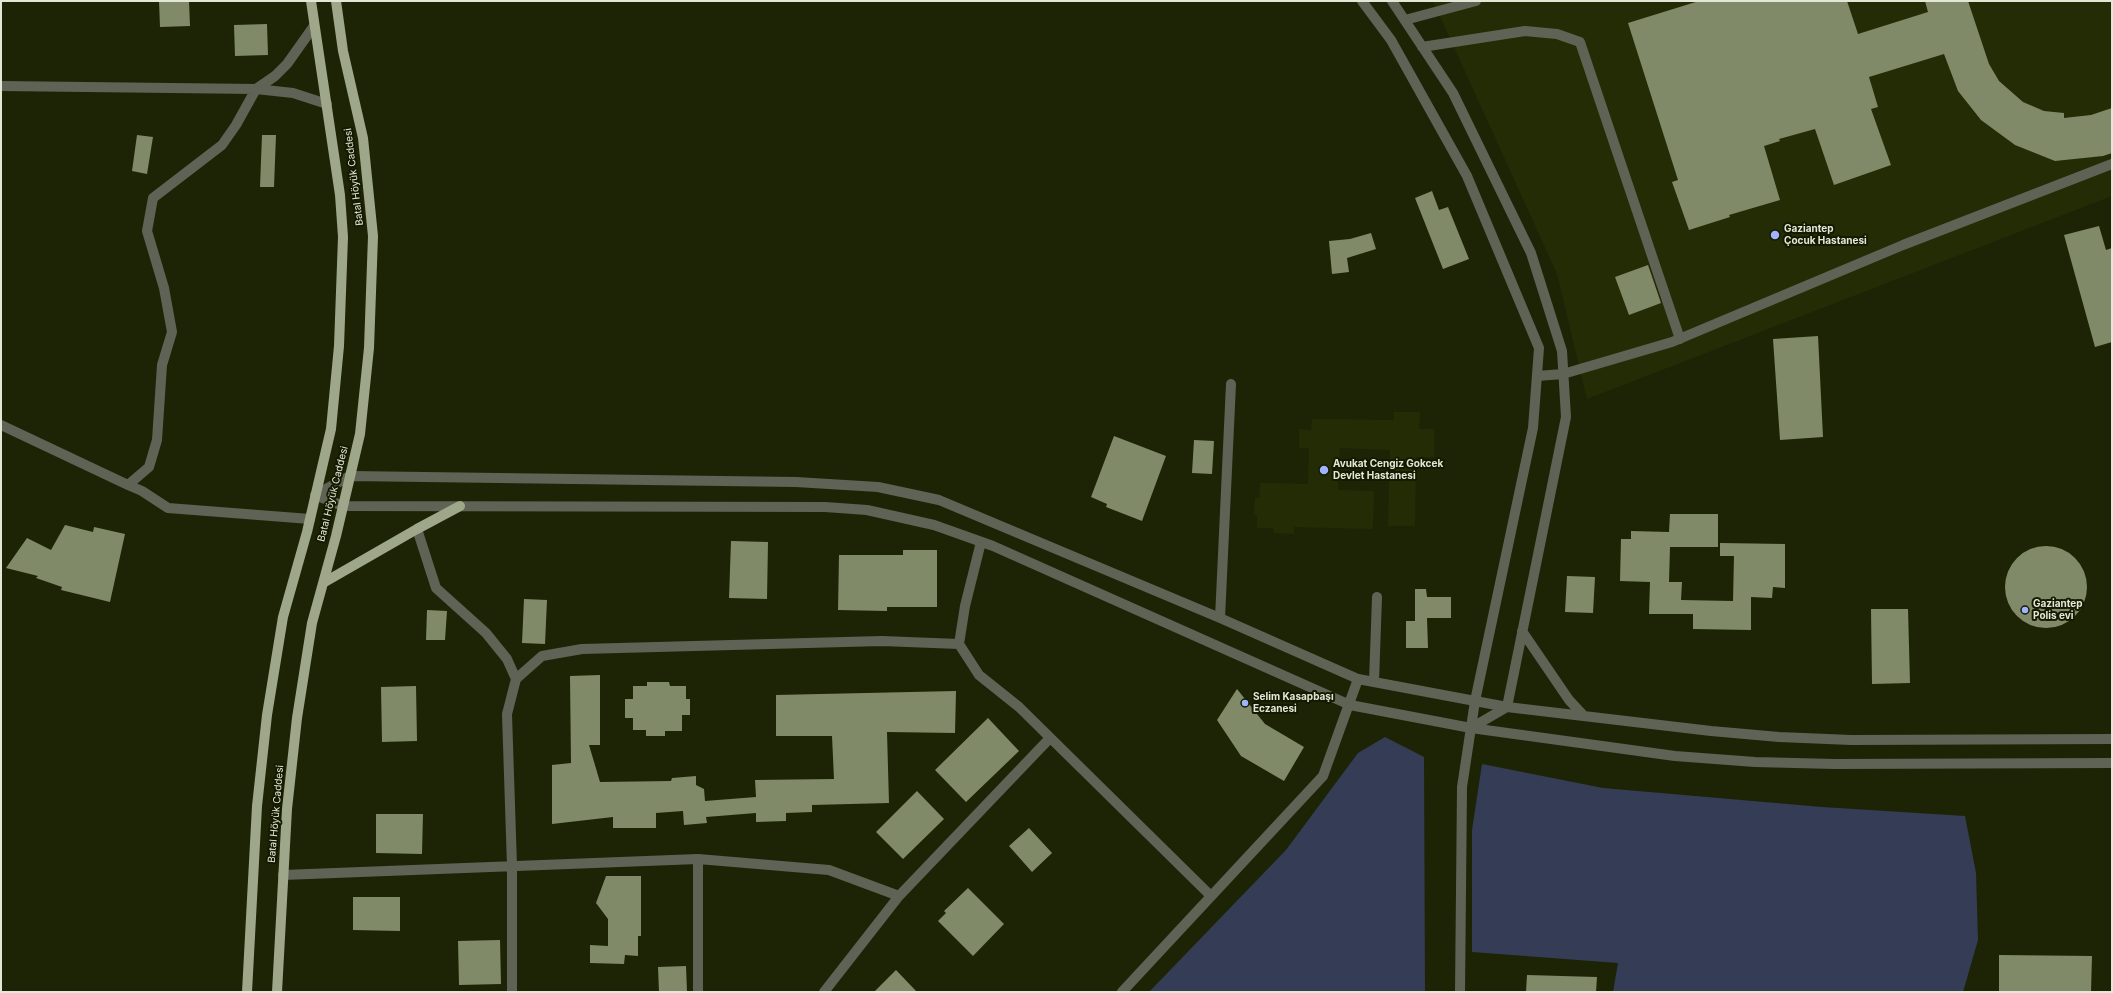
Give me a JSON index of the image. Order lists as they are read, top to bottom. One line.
{"streets":{"main road":["Batal Höyük Caddesi"]},"places":["Gaziantep Çocuk Hastanesi","Avukat Cengiz Gokcek Devlet Hastanesi","Gaziantep Polis evi","Selim Kasapbaşı Eczanesi"]}
